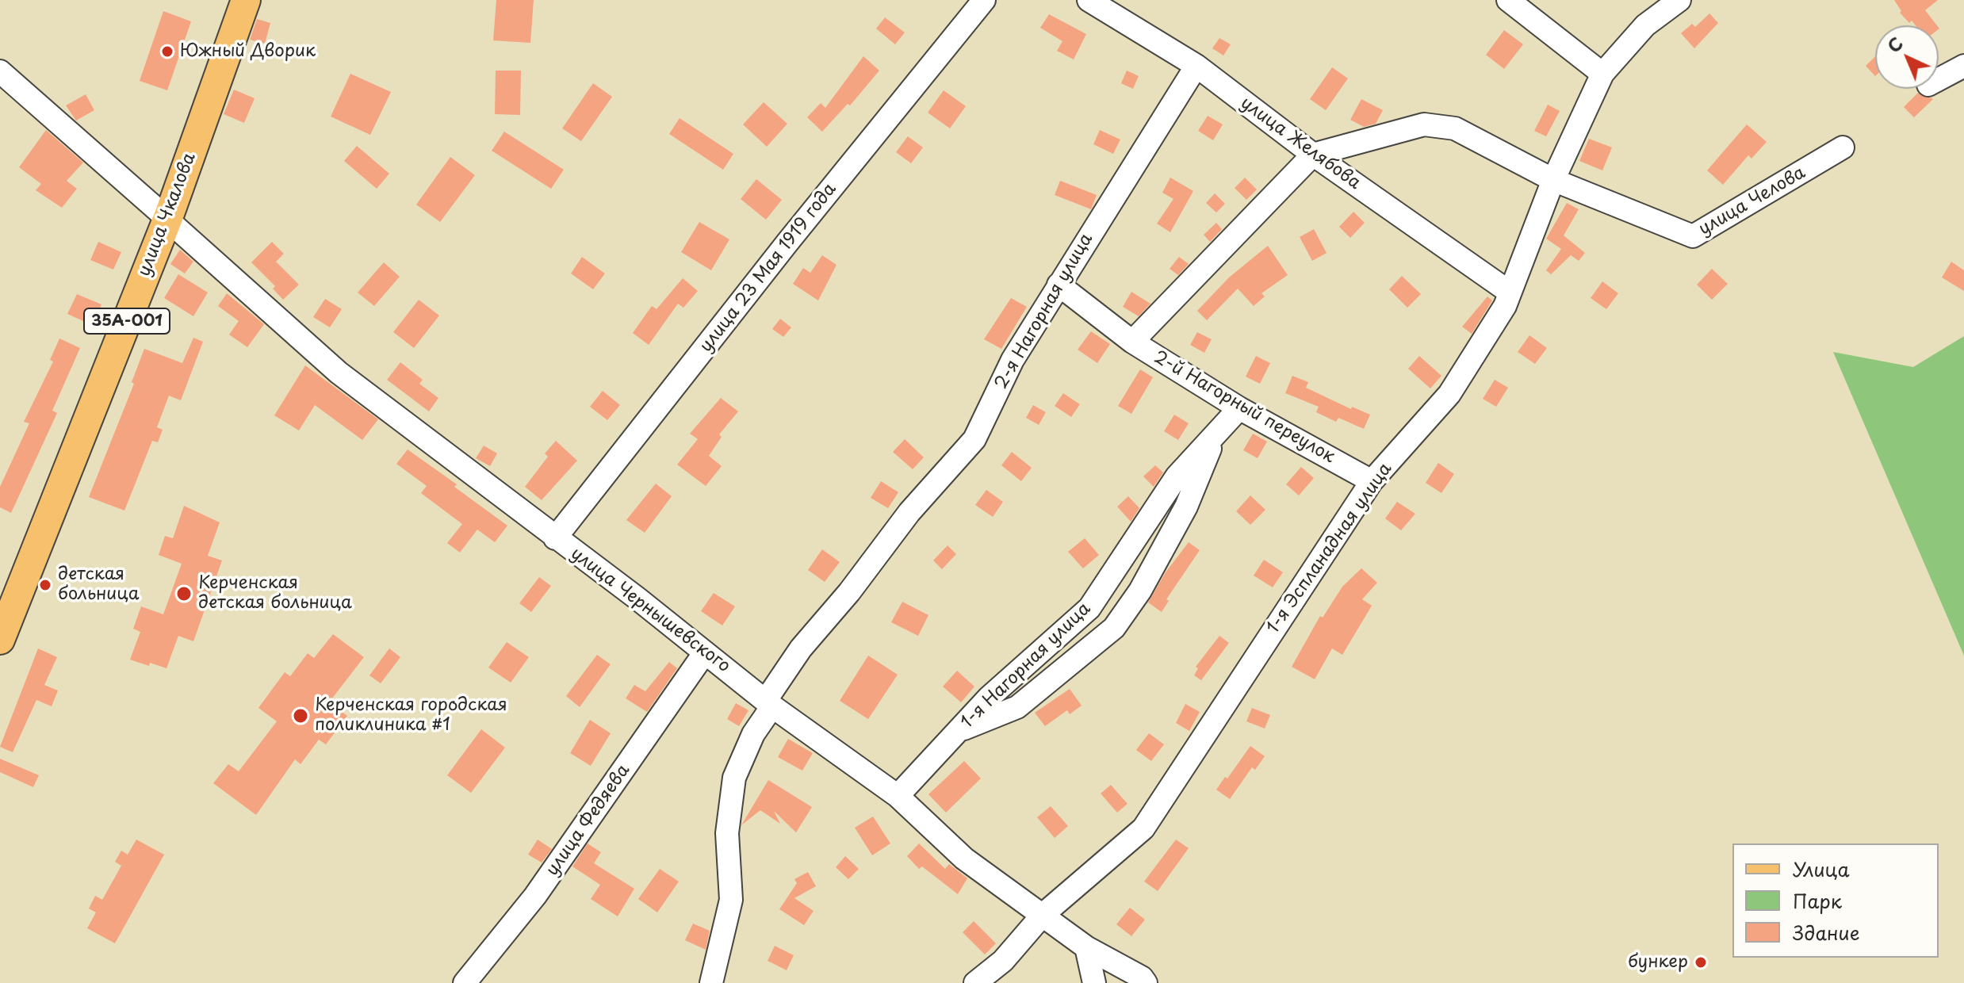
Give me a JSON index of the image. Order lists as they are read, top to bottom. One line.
{"streets":{"main road":["улица Чкалова","35А-001"],"street":["улица Желябова","улица Челова","улица 23 Мая 1919 года","2-я Нагорная улица","2-й Нагорный переулок","1-я Эспланадная улица","улица Чернышевского","1-я Нагорная улица","улица Федяева"]},"crossings":[["улица Желябова","2-я Нагорная улица"],["улица Желябова","1-я Эспланадная улица"],["улица Челова","1-я Эспланадная улица"],["улица Чкалова","улица Чернышевского"],["улица 23 Мая 1919 года","улица Чернышевского"],["2-я Нагорная улица","2-й Нагорный переулок"],["2-я Нагорная улица","улица Чернышевского"],["2-й Нагорный переулок","1-я Эспланадная улица"],["2-й Нагорный переулок","1-я Нагорная улица"],["1-я Эспланадная улица","улица Чернышевского"],["улица Чернышевского","1-я Нагорная улица"],["улица Чернышевского","улица Федяева"]],"places":["Южный Дворик","детская больница","Керченская детская больница","Керченская городская поликлиника #1","бункер"],"legend":["Улица","Парк","Здание"],"north":"top left"}
